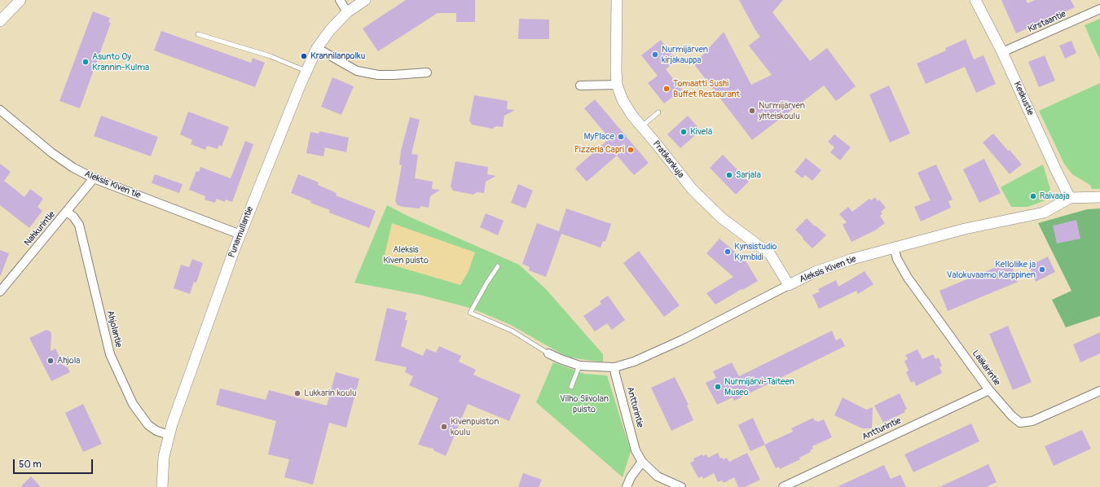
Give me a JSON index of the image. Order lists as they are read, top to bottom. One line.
{"streets":{"street":["Kirstaantie","Keskustie","Pratikankuja","Aleksis Kiven tie","Nahkurintie","Punamullantie","Ahjolantie","Lääkärintie","Antturintie"]},"crossings":[["Kirstaantie","Keskustie"],["Keskustie","Aleksis Kiven tie"],["Pratikankuja","Aleksis Kiven tie"],["Aleksis Kiven tie","Nahkurintie"],["Aleksis Kiven tie","Punamullantie"],["Aleksis Kiven tie","Lääkärintie"],["Aleksis Kiven tie","Antturintie"],["Nahkurintie","Ahjolantie"],["Punamullantie","Ahjolantie"],["Lääkärintie","Antturintie"]],"parks":["Aleksis Kiven puisto","Vilho Siivolan puisto"],"places":["Nurmijärven kirjakauppa","Krannilanpolku","Asunto Oy Krannin-Kulma","Tomaatti Sushi Buffet Restaurant","Nurmijärven yhteiskoulu","Kivelä","MyPlace","Pizzeria Capri","Sarjala","Raivaaja","Kynsistudio Kymbidi","Kelloliike ja Valokuvaamo Karppinen","Ahjola","Nurmijärvi-Taiteen Museo","Lukkarin koulu","Kivenpuiston koulu"],"scale_bar":"50 m"}
